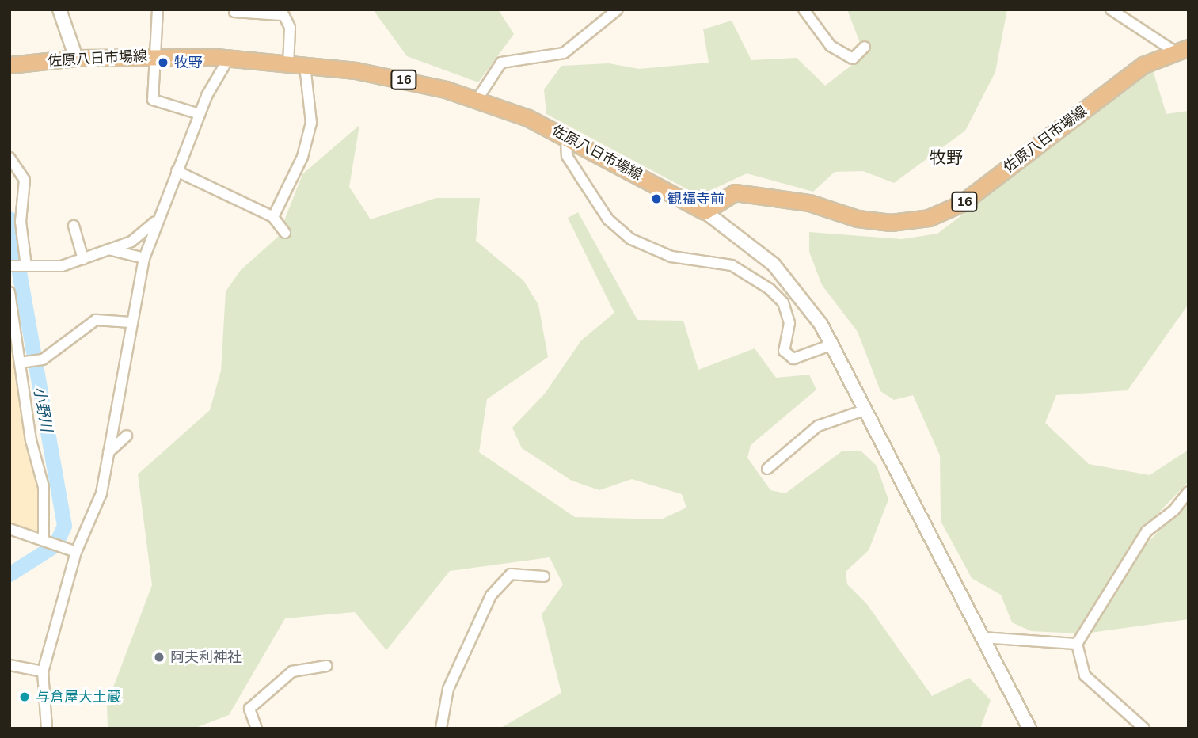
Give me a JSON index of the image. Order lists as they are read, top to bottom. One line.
{"streets":{"main road":["佐原八日市場線","16"]},"districts":["牧野"],"water":["小野川"],"places":["牧野","観福寺前","阿夫利神社","与倉屋大土蔵"]}
